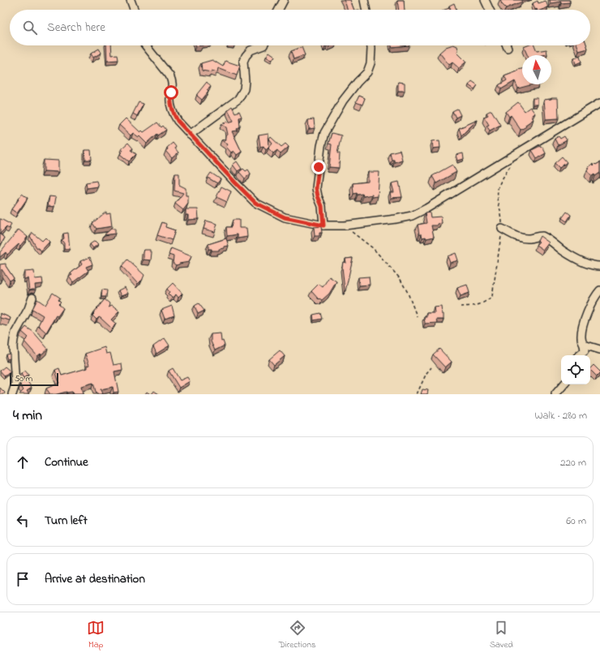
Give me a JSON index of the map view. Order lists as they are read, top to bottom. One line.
{"scale_bar":"50 m","north":"top","page":{"search":"Search here","scale":"50 m","heading":["4 min","Walk · 280 m"],"list":[["Continue","220 m"],["Turn left","60 m"],"Arrive at destination"],"nav":["Map","Directions","Saved"]}}
